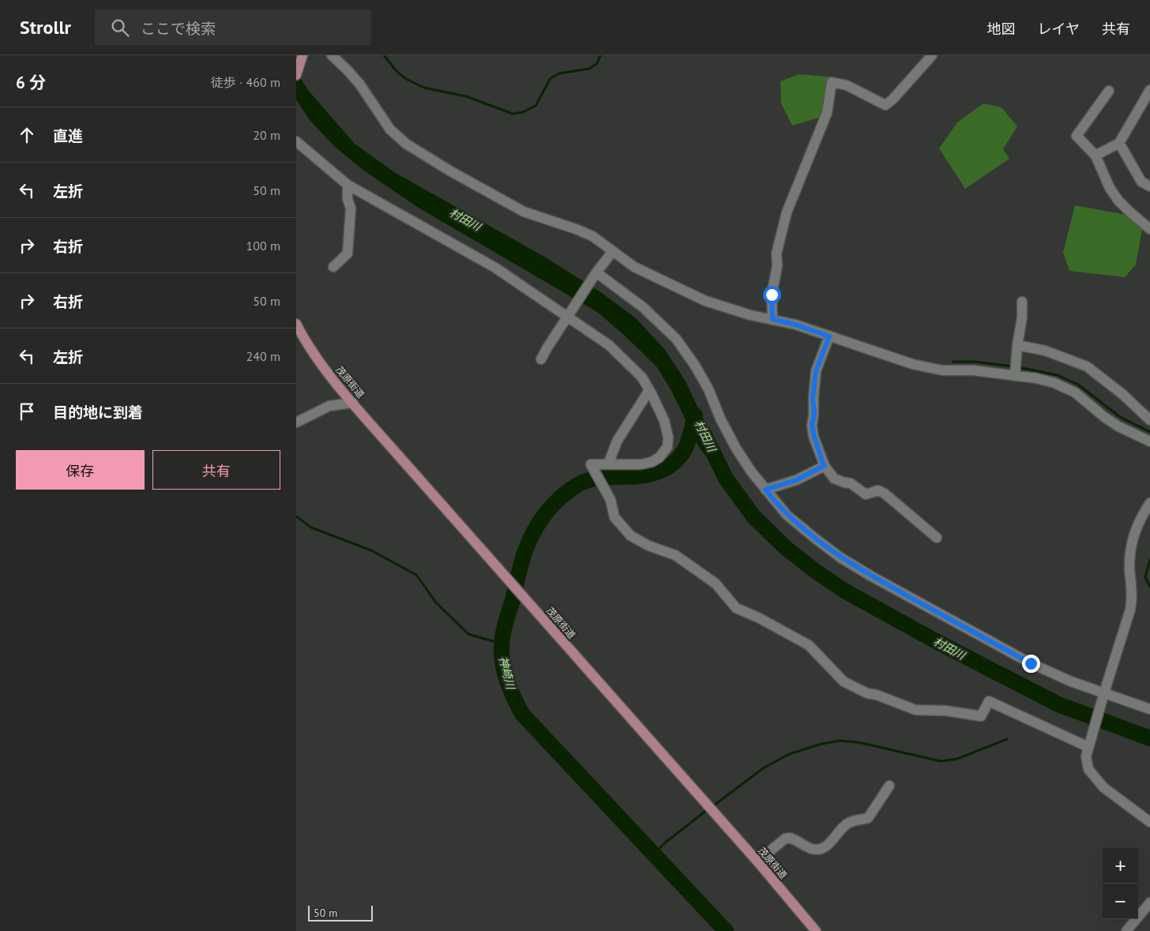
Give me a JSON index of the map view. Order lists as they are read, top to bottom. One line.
{"streets":{"main road":["茂原街道"]},"water":["村田川","神崎川"],"scale_bar":"50 m","page":{"header":"Strollr","search":"ここで検索","nav":["地図","レイヤ","共有"],"heading":["6 分","徒歩 · 460 m"],"list":[["直進","20 m"],["左折","50 m"],["右折","100 m"],["右折","50 m"],["左折","240 m"],"目的地に到着"],"buttons":["保存","共有"],"map_buttons":["+","−"],"scale":"50 m"}}
